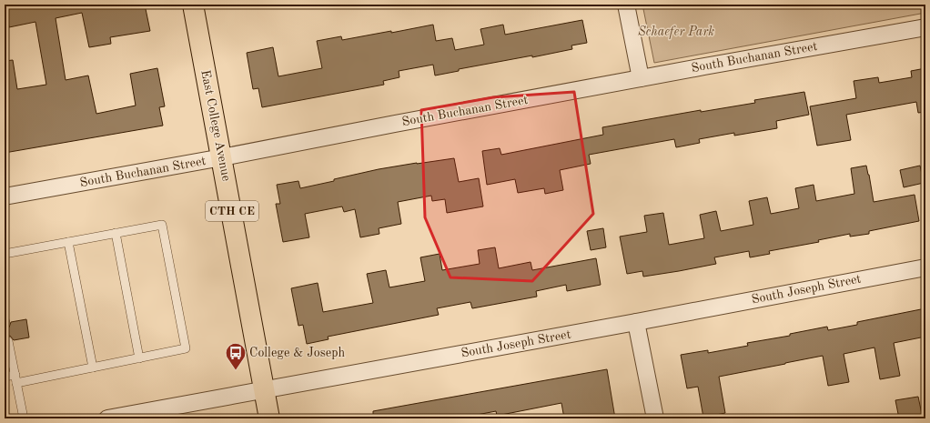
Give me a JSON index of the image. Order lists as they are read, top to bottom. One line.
{"streets":{"main road":["East College Avenue","CTH CE"],"street":["South Buchanan Street","South Joseph Street"]},"crossings":[["South Buchanan Street","East College Avenue"],["East College Avenue","South Joseph Street"]],"parks":["Schaefer Park"],"places":{"bus stop":["College & Joseph"]}}
